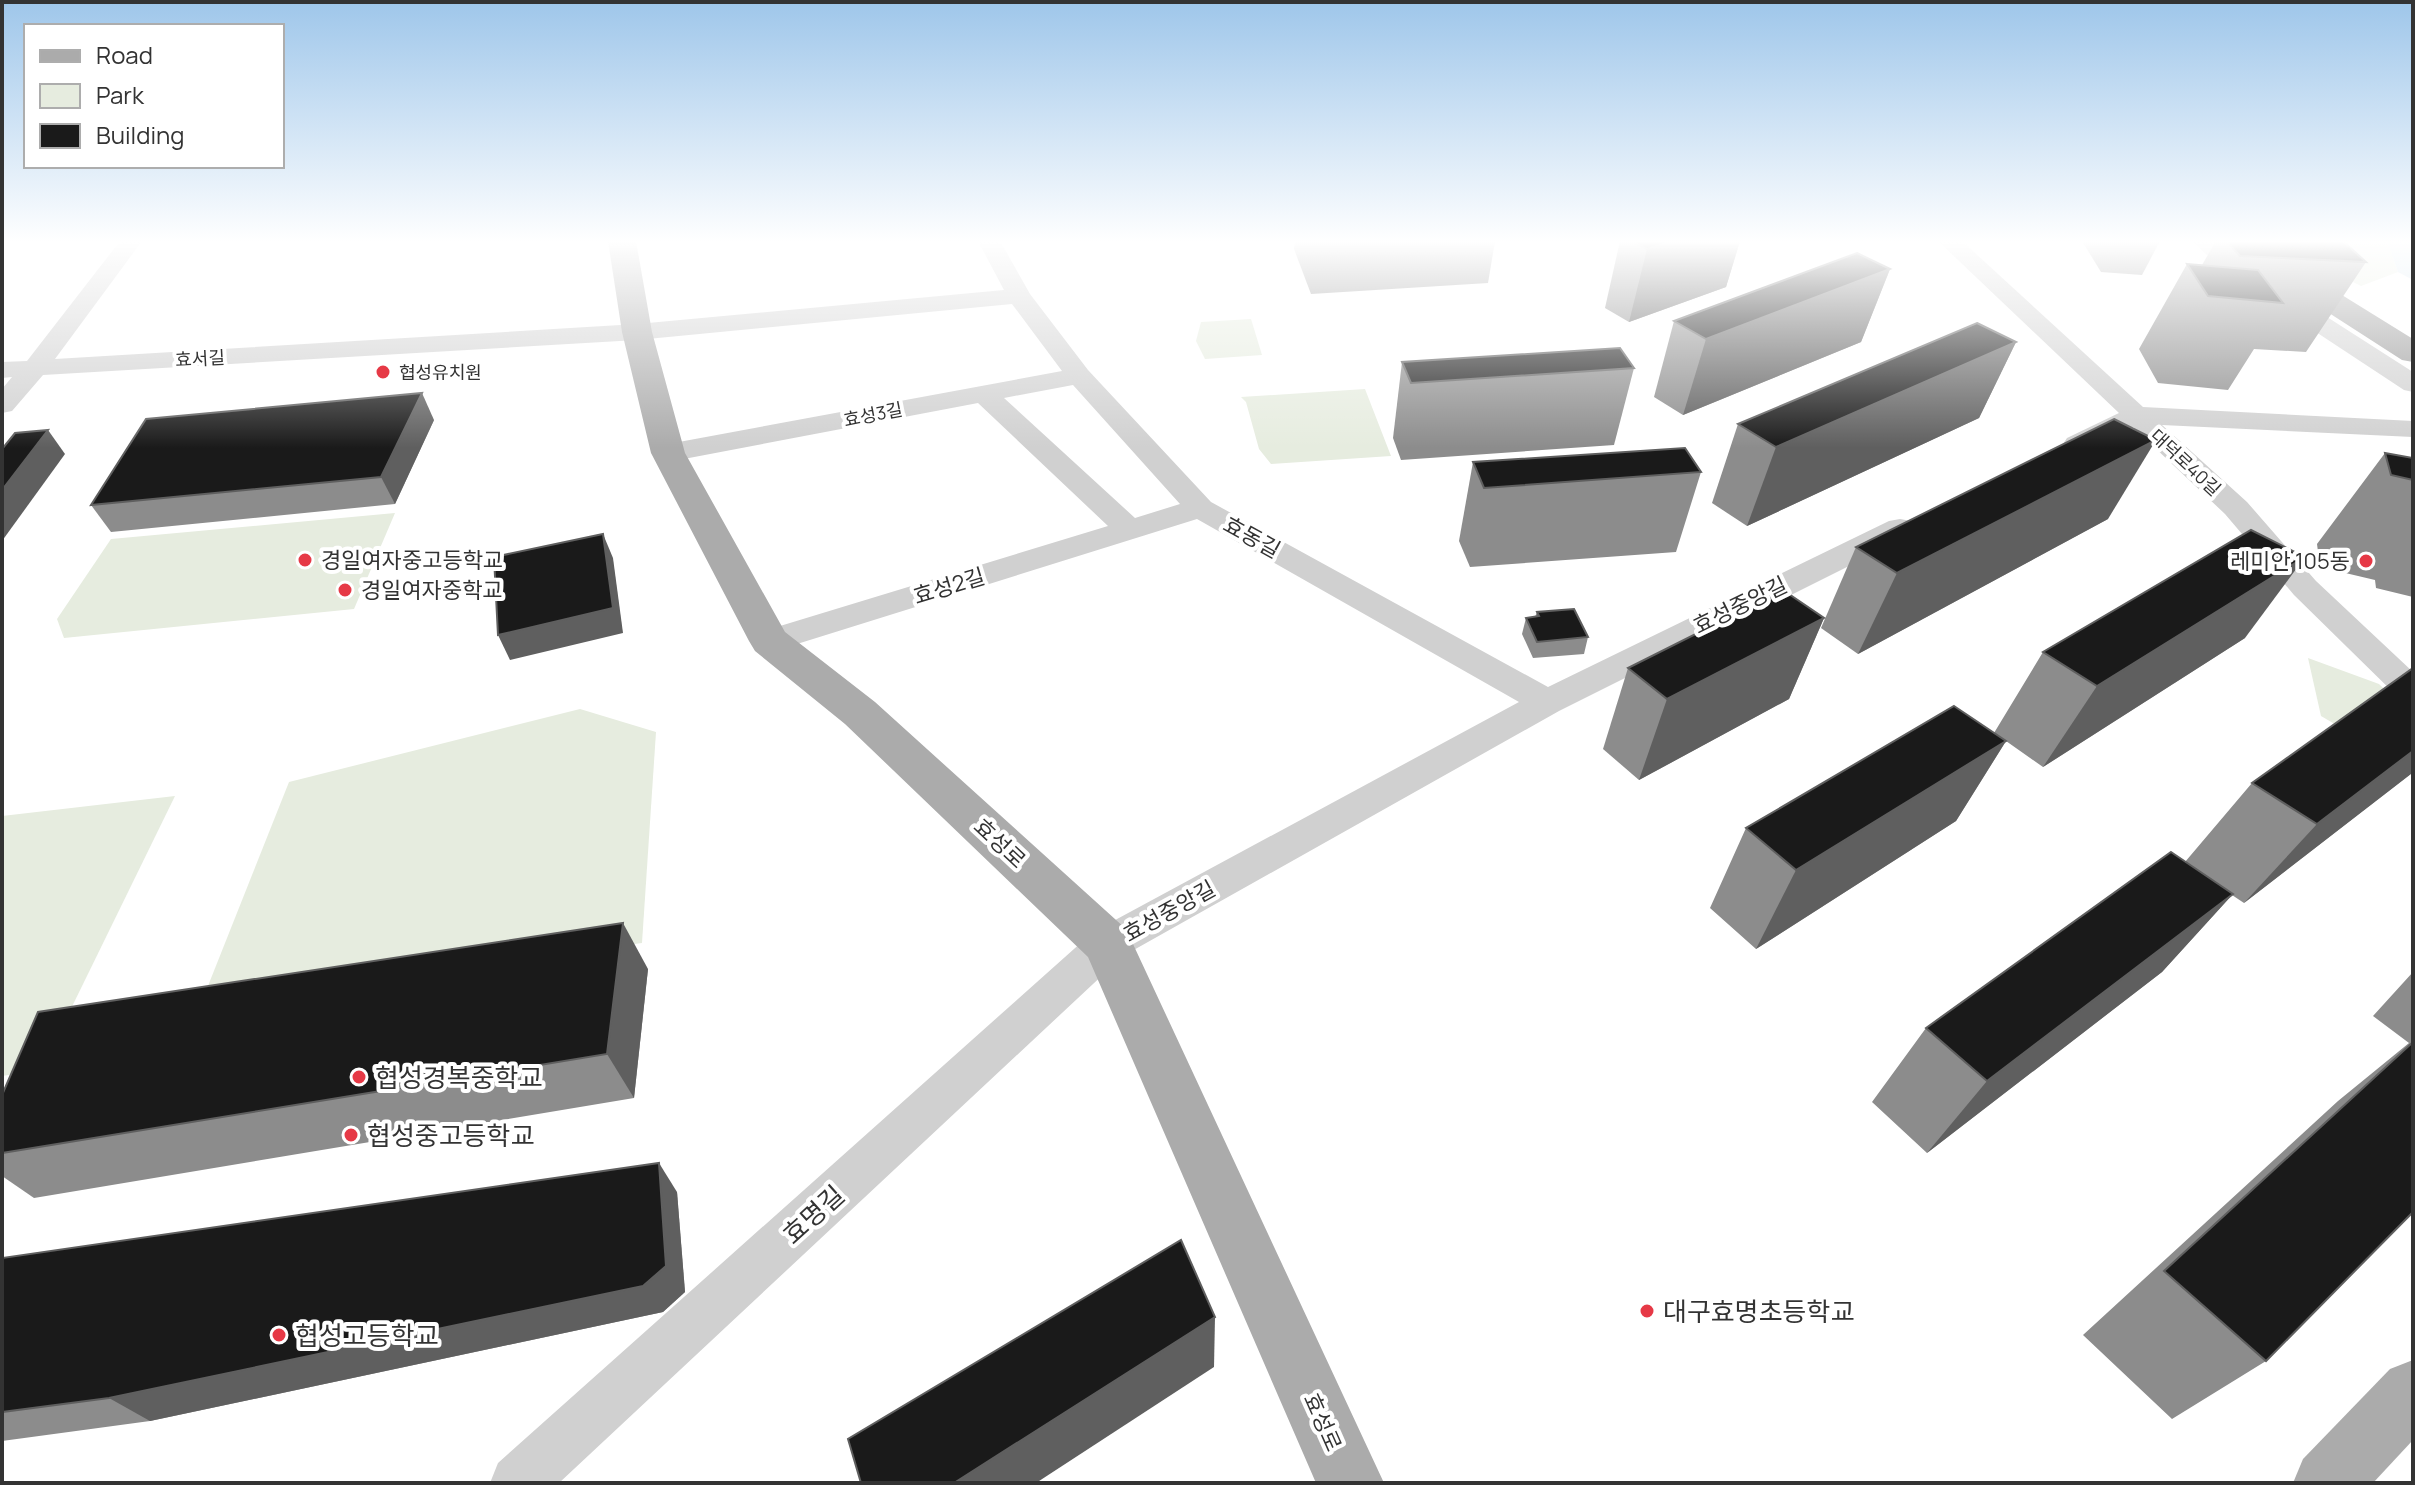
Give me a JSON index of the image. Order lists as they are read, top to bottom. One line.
{"streets":{"main road":["효성로"],"street":["효서길","효성3길","대덕로40길","효동길","효성2길","효성중앙길","효명길"]},"crossings":[["효서길","효성로"],["효성3길","효동길"],["효성3길","효성로"],["효동길","효성2길"],["효동길","효성중앙길"],["효성2길","효성로"],["효성중앙길","효성로"],["효성중앙길","효명길"],["효성로","효명길"]],"places":["협성유치원","경일여자중고등학교","레미안 105동","경일여자중학교","협성경복중학교","협성중고등학교","대구효명초등학교","협성고등학교"],"legend":["Road","Park","Building"]}
